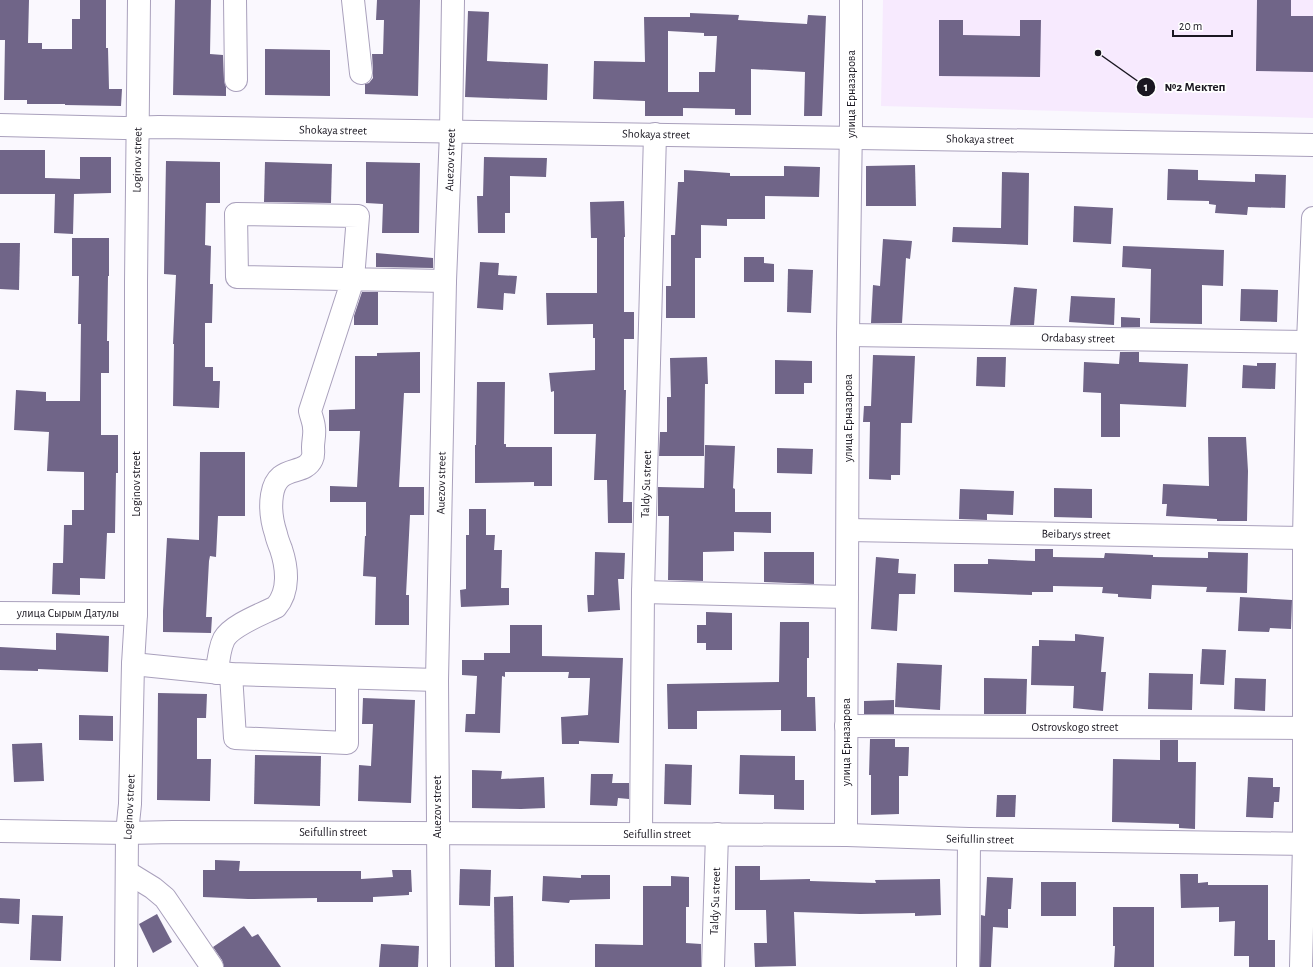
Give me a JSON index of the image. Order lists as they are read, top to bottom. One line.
{"streets":{"street":["улица Ерназарова","Shokaya street","Loginov street","Auezov street","Ordabasy street","Taldy Su street","Beibarys street","улица Сырым Датулы","Ostrovskogo street","Seifullin street"]},"crossings":[["улица Ерназарова","Shokaya street"],["улица Ерназарова","Ordabasy street"],["улица Ерназарова","Beibarys street"],["улица Ерназарова","Ostrovskogo street"],["улица Ерназарова","Seifullin street"],["Shokaya street","Loginov street"],["Shokaya street","Auezov street"],["Shokaya street","Taldy Su street"],["Loginov street","улица Сырым Датулы"],["Loginov street","Seifullin street"],["Auezov street","Seifullin street"],["Taldy Su street","Seifullin street"]],"places":["№2 Мектеп"],"scale_bar":"20 m"}
